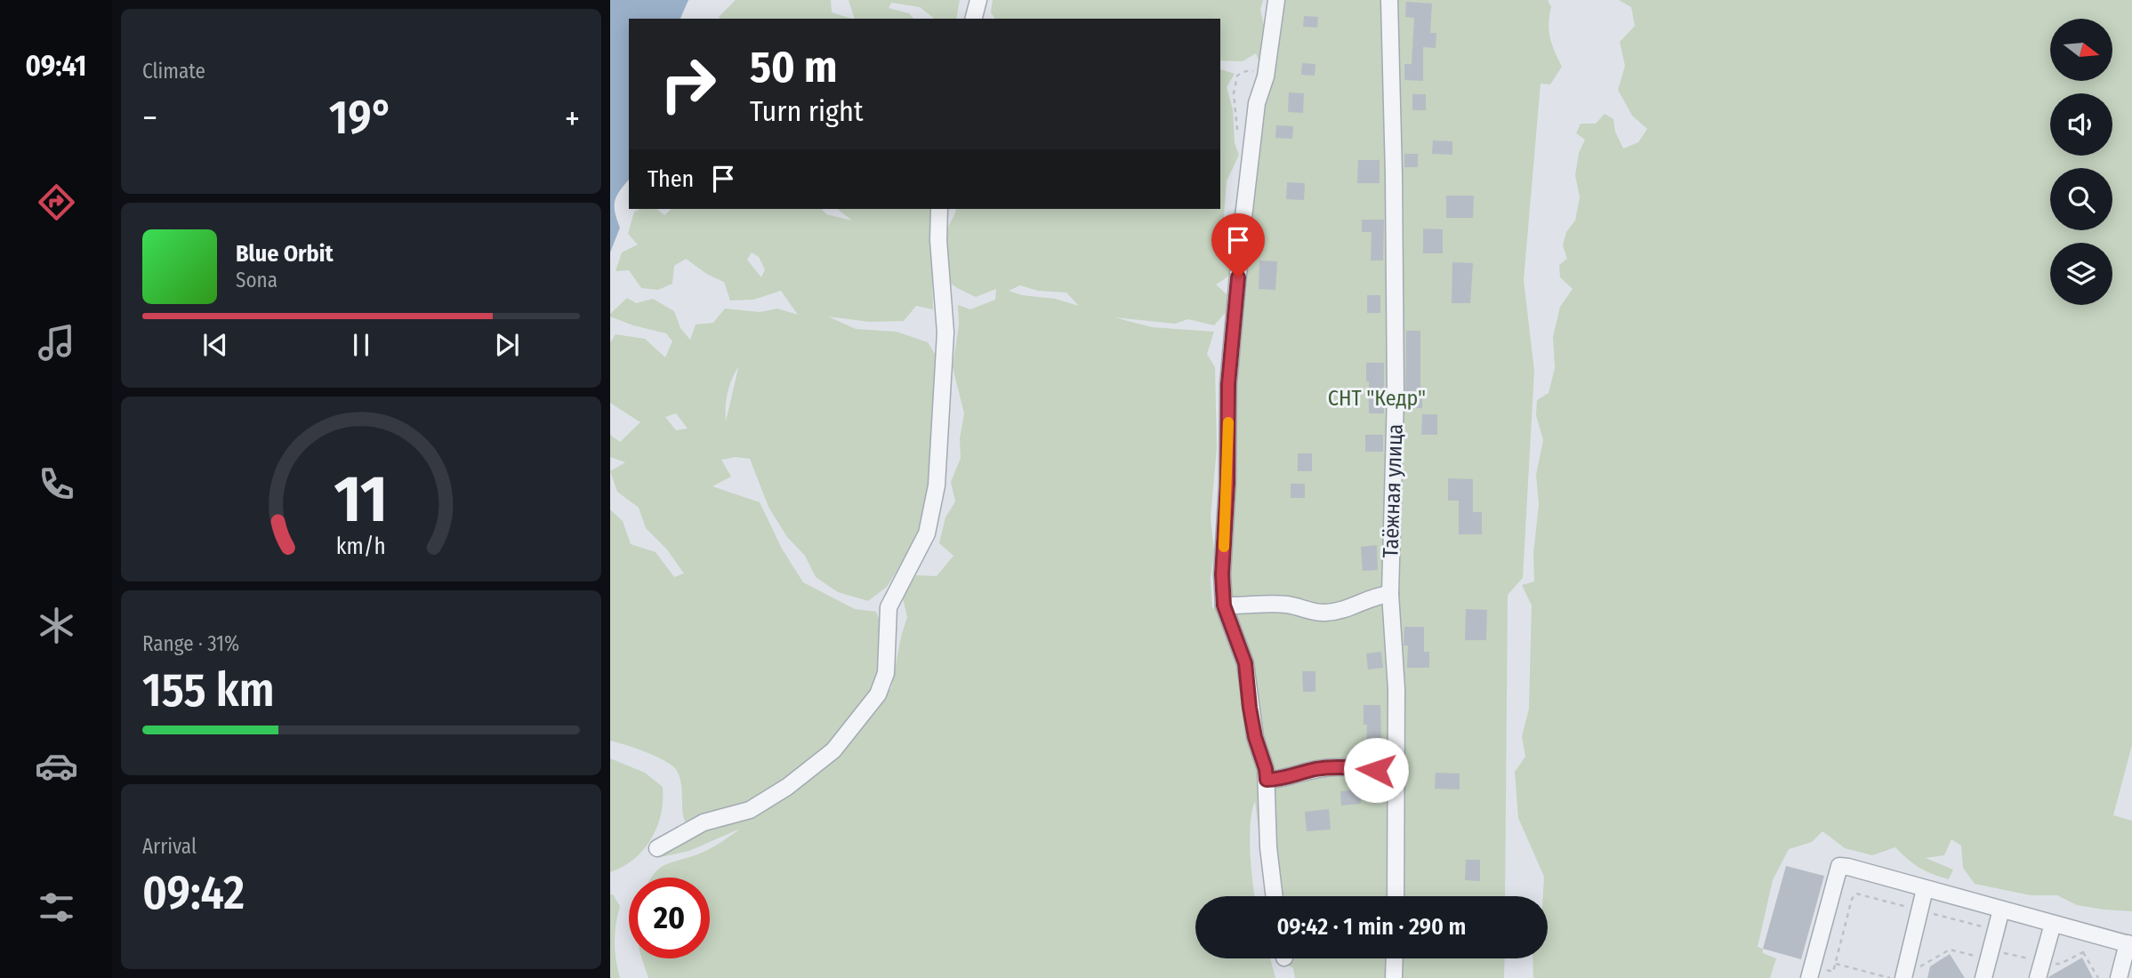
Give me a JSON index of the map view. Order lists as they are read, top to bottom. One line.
{"streets":{"street":["Таёжная улица"]},"parks":["СНТ \"Кедр\""],"north":"right","page":{"tabs":"09:41","tile":["Climate",["Range · 31%","155 km"],["Arrival","09:42"]],"turn":["50 m","Turn right"],"heat":["−","19°","+"],"then":"Then","song":["Blue Orbit","Sona"],"limit":"20","trip":"09:42 · 1 min · 290 m","gauge":["11","km/h"]}}
